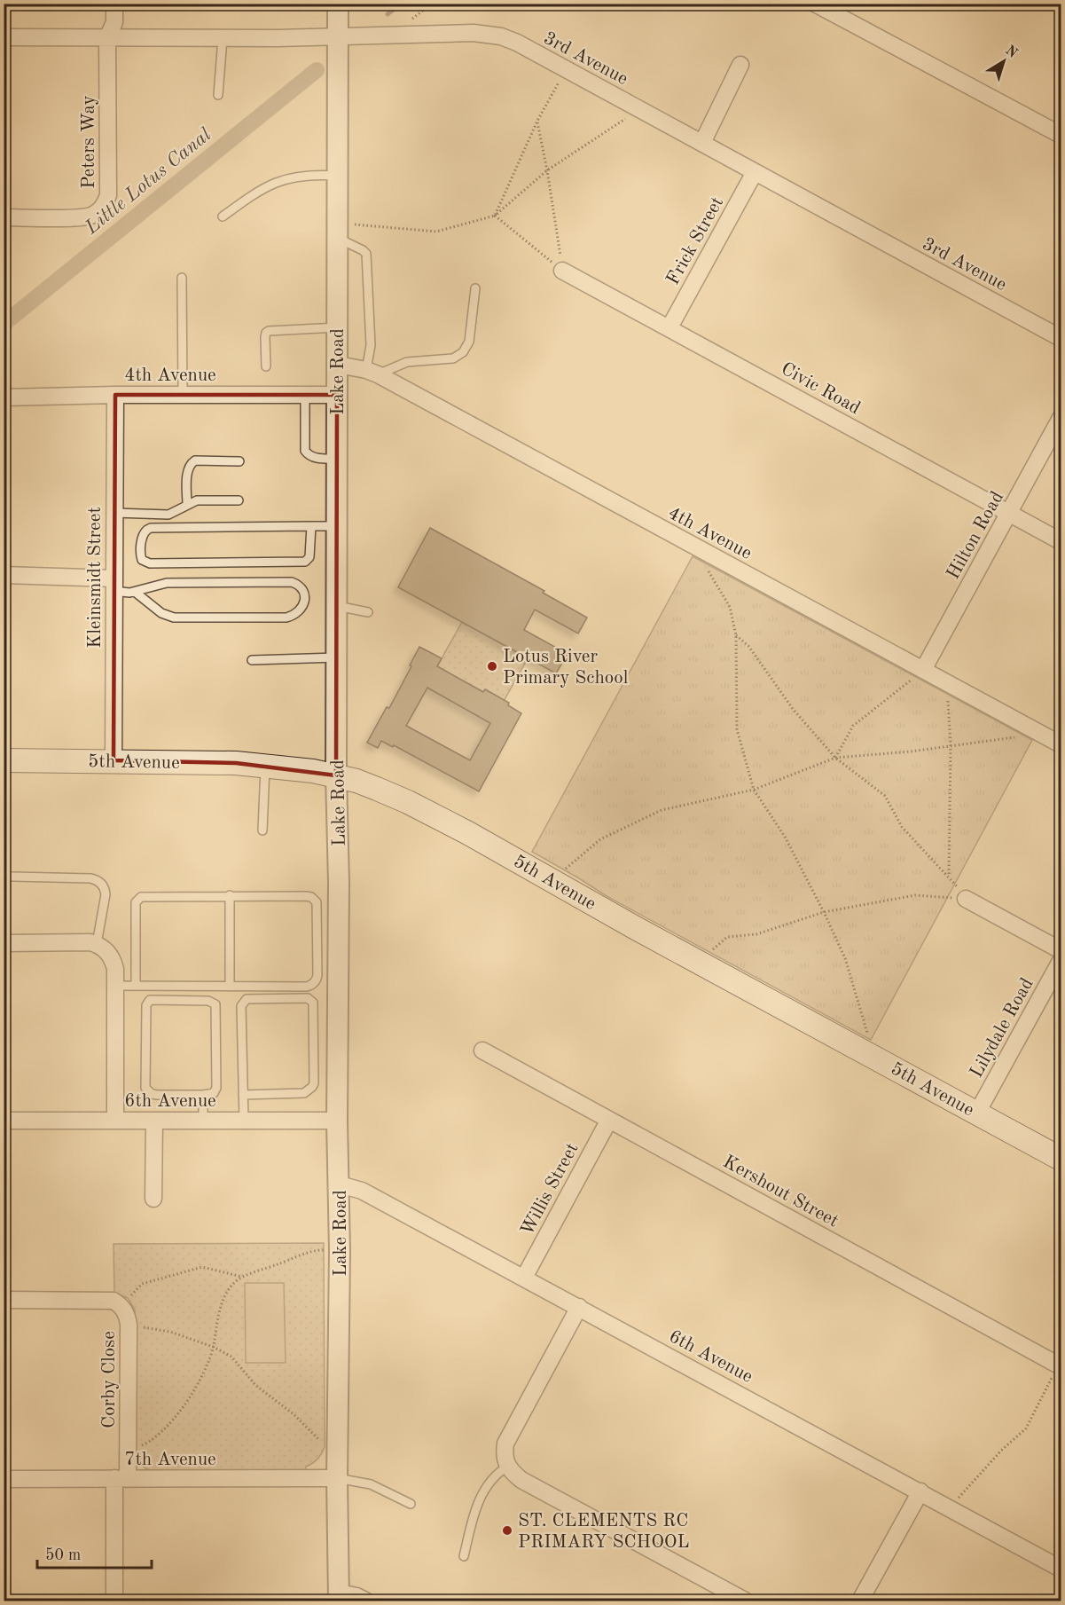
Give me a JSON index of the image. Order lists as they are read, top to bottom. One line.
{"streets":{"main road":["5th Avenue"],"street":["3rd Avenue","Peters Way","Frick Street","Lake Road","4th Avenue","Civic Road","Hilton Road","Kleinsmidt Street","Lilydale Road","6th Avenue","Willis Street","Kershout Street","Corby Close","7th Avenue"]},"crossings":[["3rd Avenue","Peters Way"],["3rd Avenue","Frick Street"],["3rd Avenue","Lake Road"],["Frick Street","Civic Road"],["Lake Road","4th Avenue"],["Lake Road","5th Avenue"],["Lake Road","6th Avenue"],["Lake Road","7th Avenue"],["4th Avenue","Hilton Road"],["4th Avenue","Kleinsmidt Street"],["Civic Road","Hilton Road"],["Kleinsmidt Street","5th Avenue"],["5th Avenue","Lilydale Road"],["6th Avenue","Willis Street"],["Willis Street","Kershout Street"],["Corby Close","7th Avenue"]],"water":["Little Lotus Canal"],"places":["Lotus River Primary School","ST. CLEMENTS RC PRIMARY SCHOOL"],"scale_bar":"50 m","north":"top right"}
